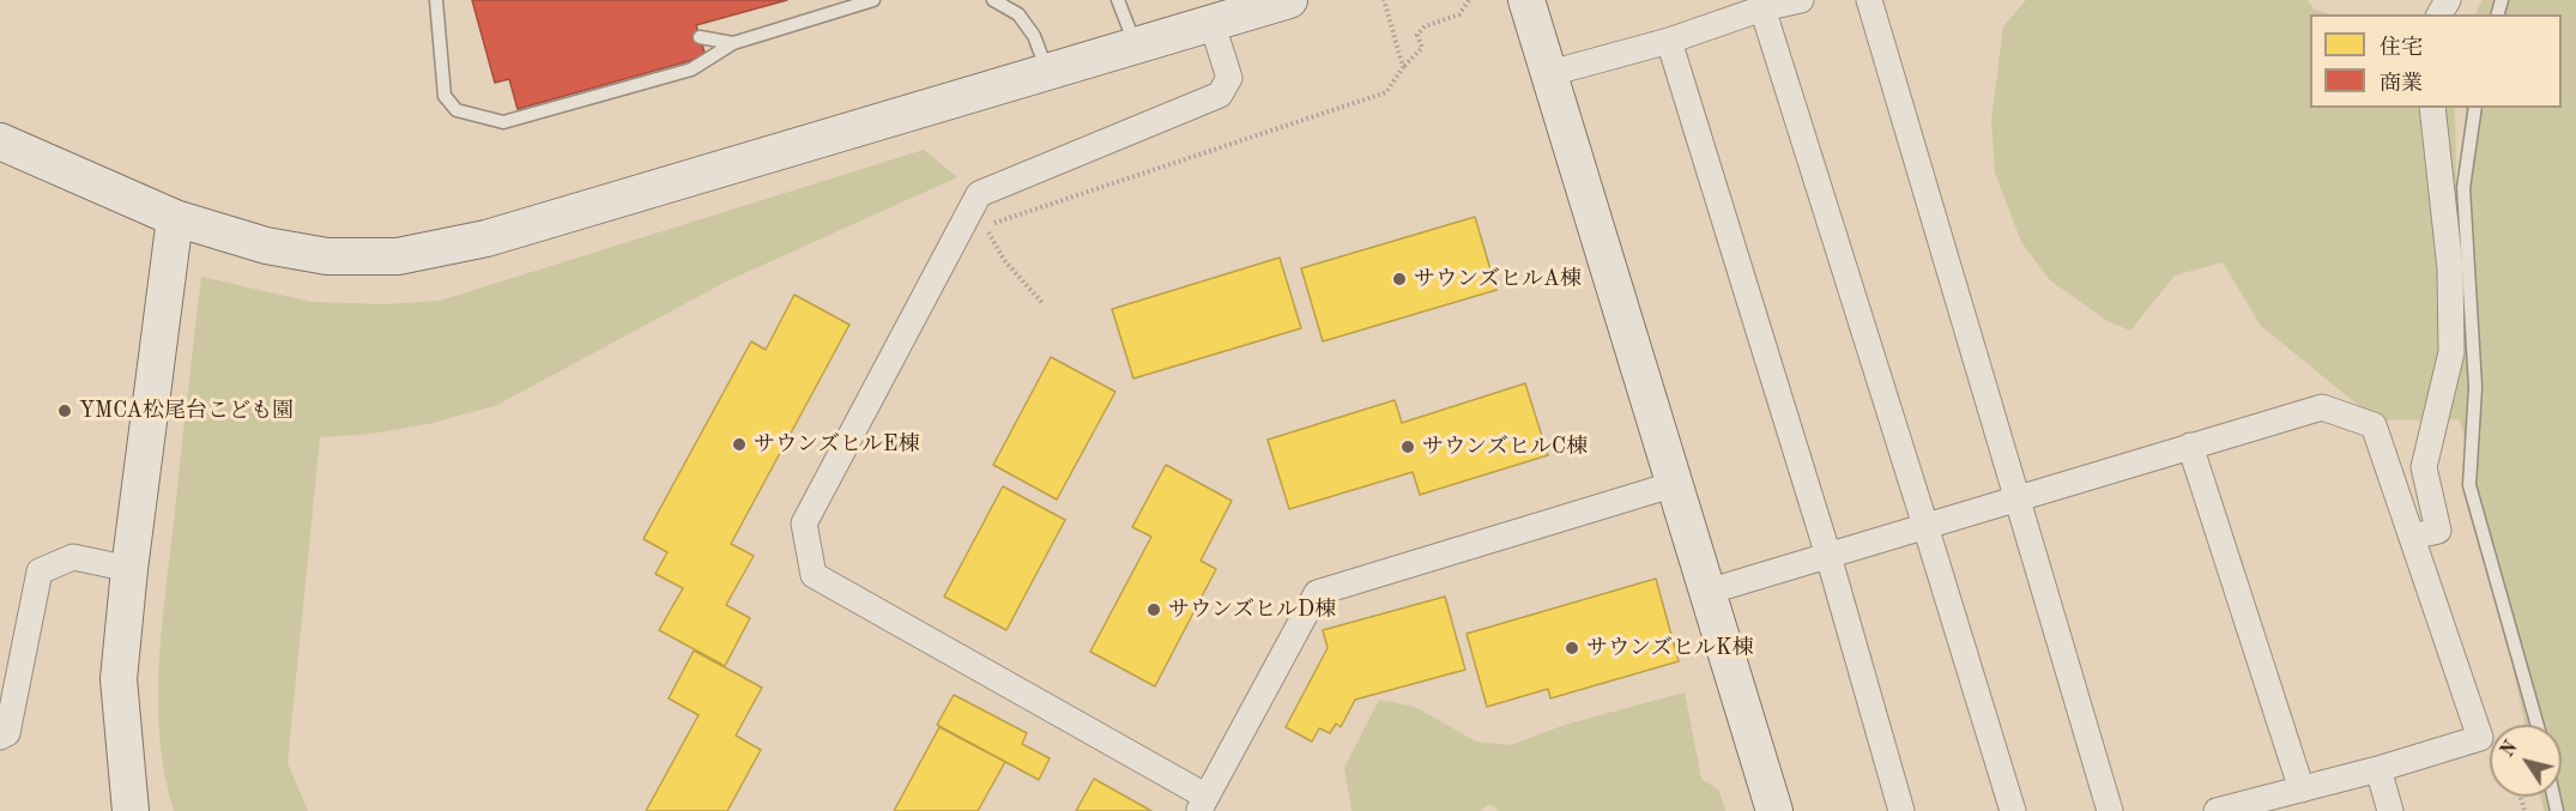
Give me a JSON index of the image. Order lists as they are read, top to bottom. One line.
{"places":["サウンズヒルA棟","YMCA松尾台こども園","サウンズヒルE棟","サウンズヒルC棟","サウンズヒルD棟","サウンズヒルK棟"],"legend":["住宅","商業"],"north":"top left"}
